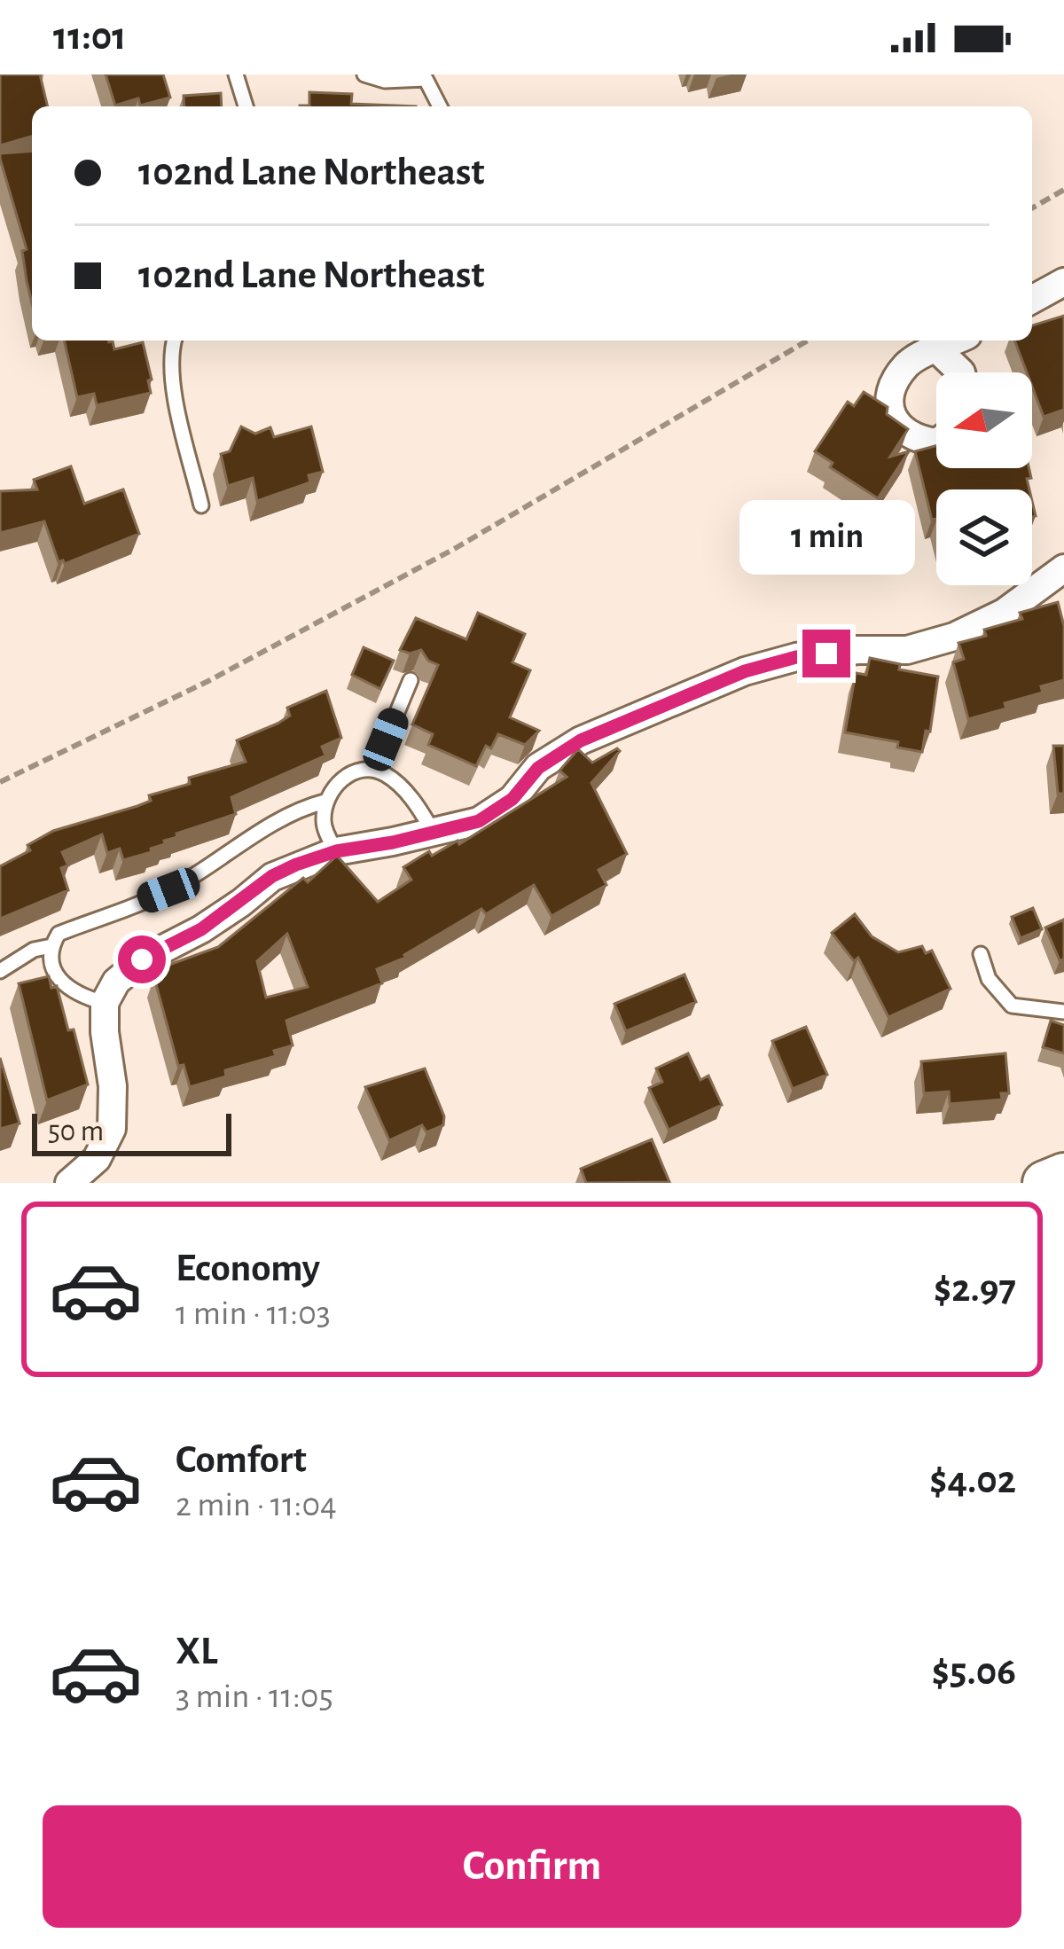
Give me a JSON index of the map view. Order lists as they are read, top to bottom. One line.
{"scale_bar":"50 m","north":"left","page":{"status":"11:01","banner":["102nd Lane Northeast","102nd Lane Northeast"],"bubble":"1 min","scale":"50 m","list":[{"name":"Economy","note":"1 min · 11:03","value":"$2.97"},{"name":"Comfort","note":"2 min · 11:04","value":"$4.02"},{"name":"XL","note":"3 min · 11:05","value":"$5.06"}],"buttons":"Confirm"}}
